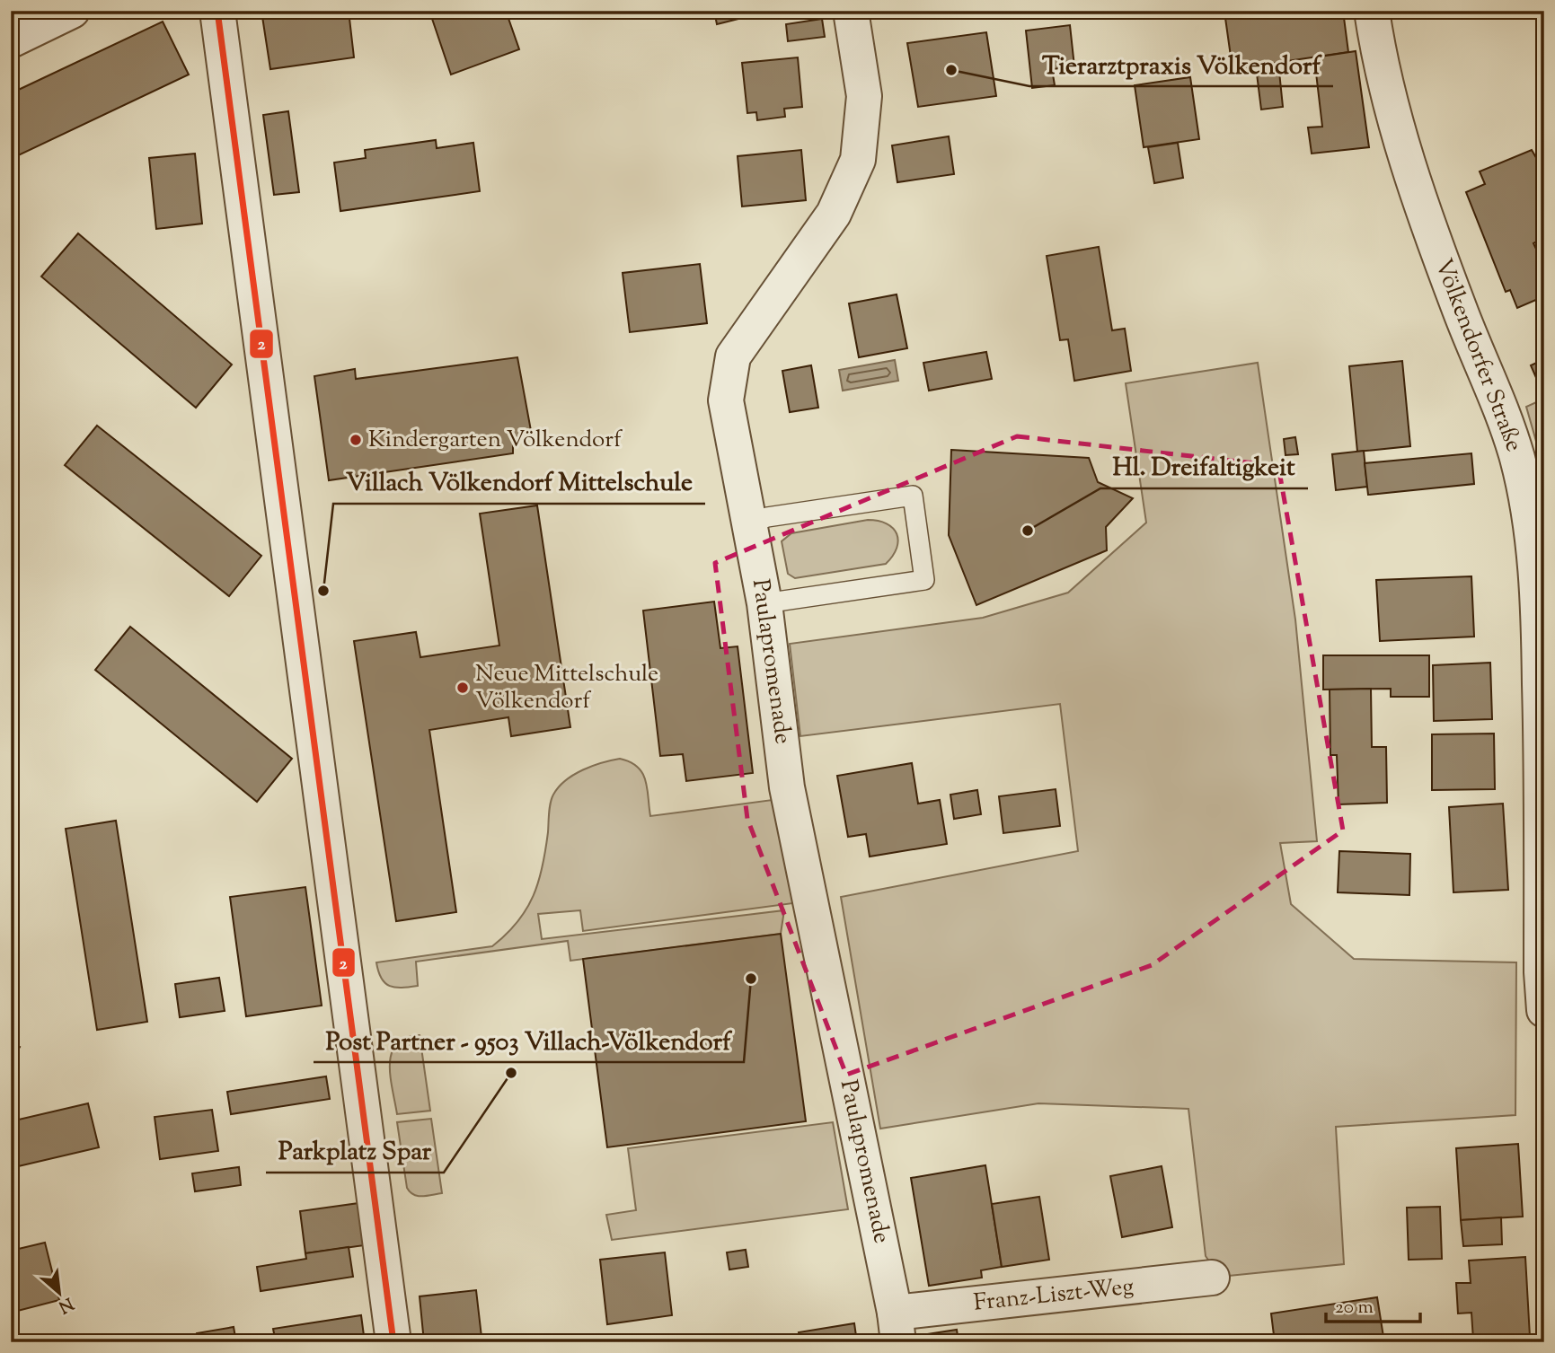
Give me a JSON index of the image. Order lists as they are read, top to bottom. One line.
{"streets":{"street":["Völkendorfer Straße","Paulapromenade","Franz-Liszt-Weg"]},"crossings":[["Paulapromenade","Franz-Liszt-Weg"]],"places":["Tierarztpraxis Völkendorf","Kindergarten Völkendorf","Hl. Dreifaltigkeit","Villach Völkendorf Mittelschule","Neue Mittelschule Völkendorf","Post Partner - 9503 Villach-Völkendorf","Parkplatz Spar"],"lines":["transit line 2"],"scale_bar":"20 m","north":"bottom right"}
